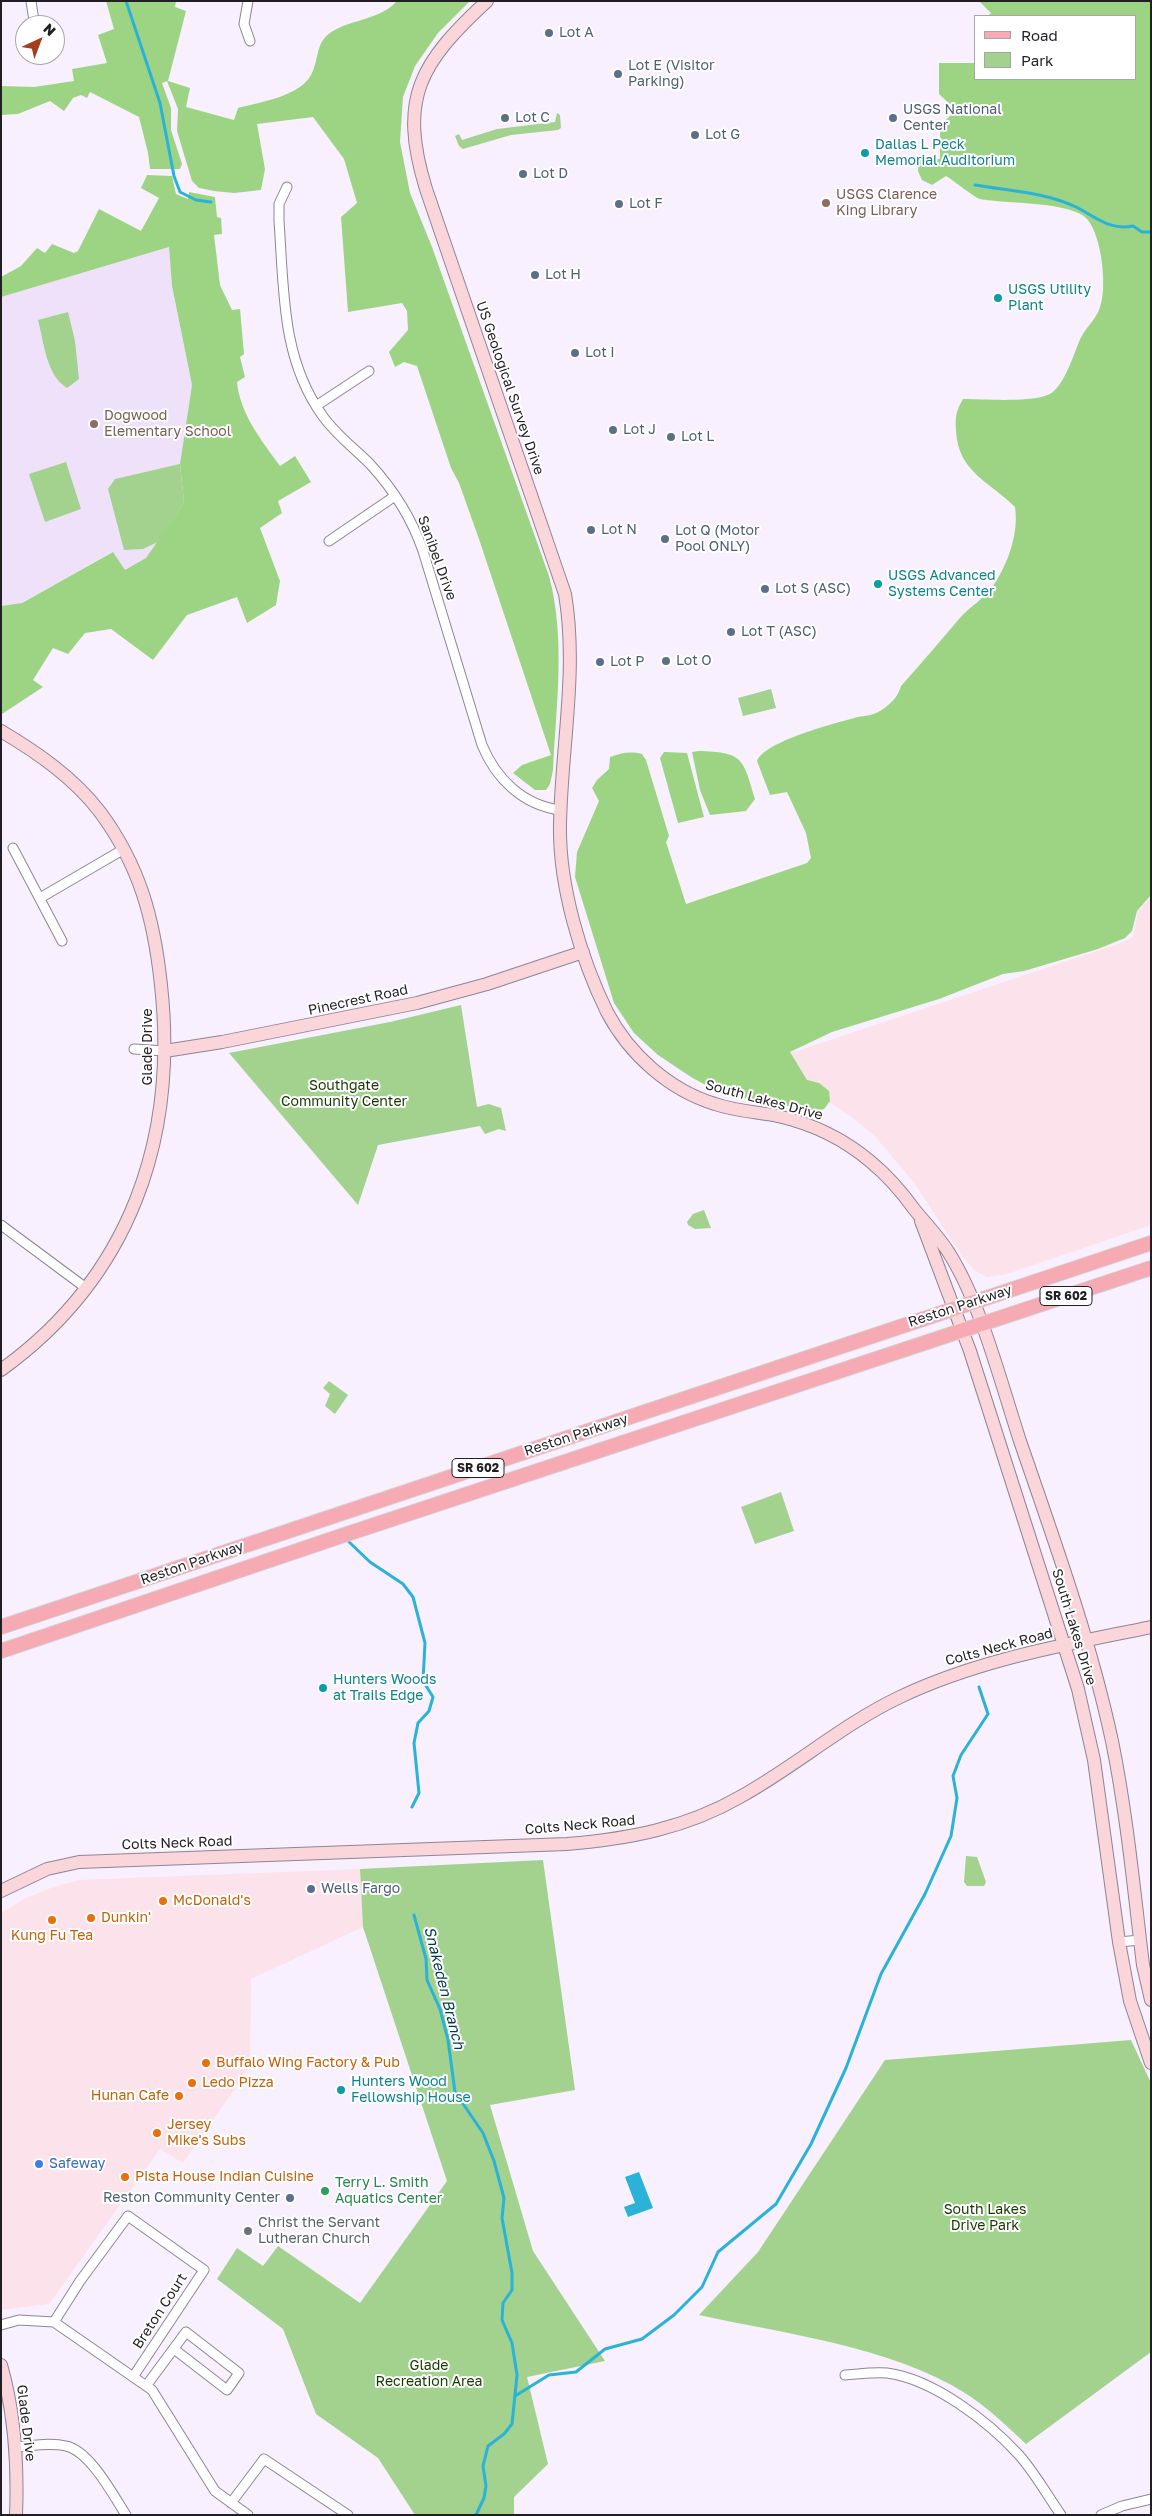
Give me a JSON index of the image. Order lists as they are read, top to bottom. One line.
{"streets":{"main road":["SR 602","Reston Parkway"],"street":["US Geological Survey Drive","Sanibel Drive","Pinecrest Road","Glade Drive","South Lakes Drive","Colts Neck Road","Breton Court"]},"crossings":[["US Geological Survey Drive","Sanibel Drive"],["US Geological Survey Drive","South Lakes Drive"],["Sanibel Drive","South Lakes Drive"],["Pinecrest Road","Glade Drive"],["Pinecrest Road","South Lakes Drive"],["South Lakes Drive","Reston Parkway"],["South Lakes Drive","Colts Neck Road"]],"water":["Snakeden Branch"],"parks":["Southgate Community Center","South Lakes Drive Park","Glade Recreation Area"],"places":["Lot A","Lot E (Visitor Parking)","Lot C","USGS National Center","Lot G","Dallas L Peck Memorial Auditorium","Lot D","USGS Clarence King Library","Lot F","Lot H","USGS Utility Plant","Lot I","Dogwood Elementary School","Lot J","Lot L","Lot N","Lot Q (Motor Pool ONLY)","USGS Advanced Systems Center","Lot S (ASC)","Lot T (ASC)","Lot O","Lot P","Hunters Woods at Trails Edge","Wells Fargo","McDonald's","Dunkin'","Kung Fu Tea","Buffalo Wing Factory & Pub","Ledo Pizza","Hunters Wood Fellowship House","Hunan Cafe","Jersey Mike's Subs","Safeway","Pista House Indian Cuisine","Terry L. Smith Aquatics Center","Reston Community Center","Christ the Servant Lutheran Church"],"legend":["Road","Park"],"north":"top right"}
